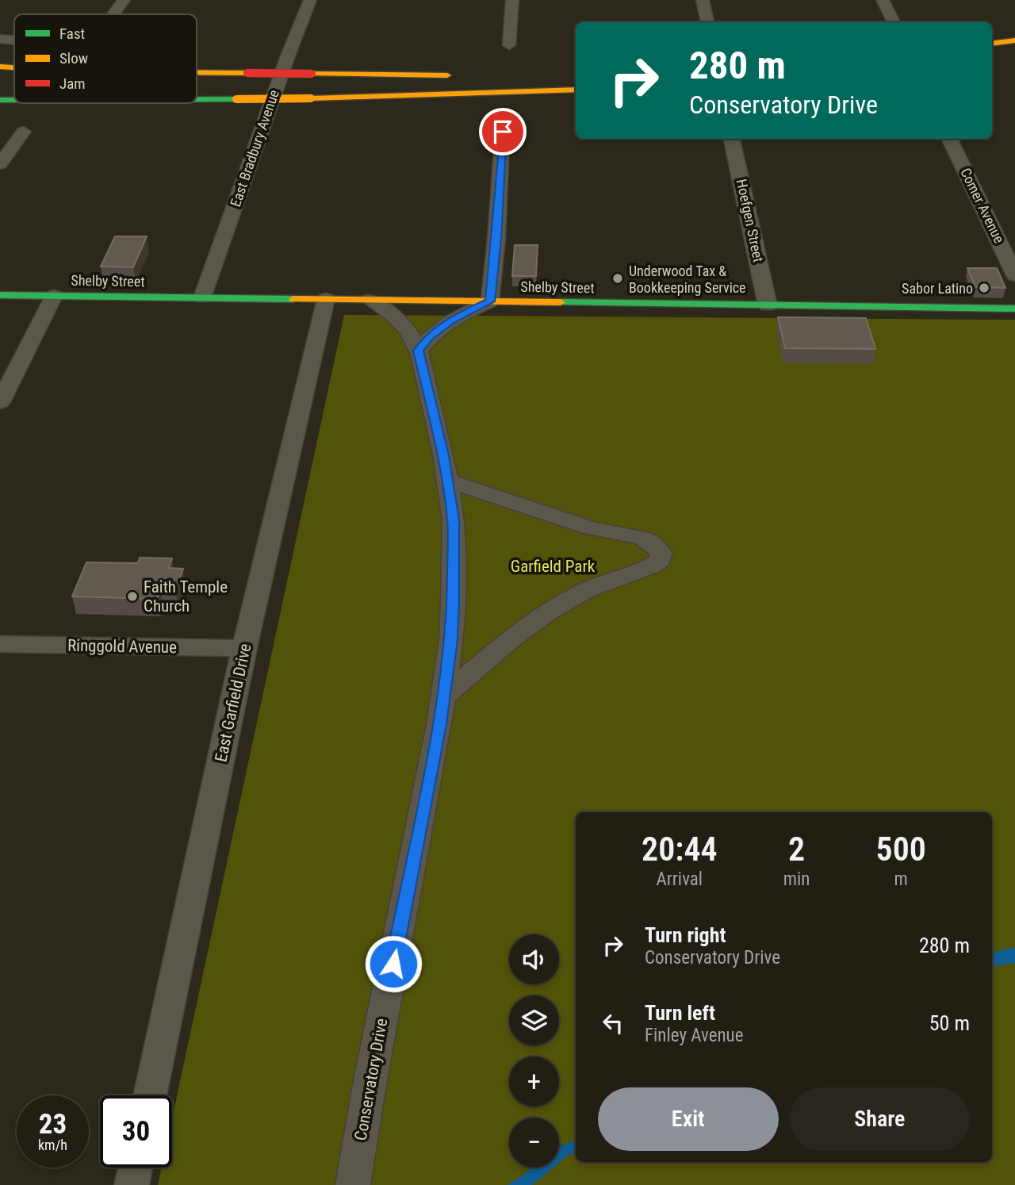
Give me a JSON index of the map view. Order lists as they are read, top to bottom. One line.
{"streets":{"main road":["Shelby Street"],"street":["East Bradbury Avenue","Comer Avenue","Hoefgen Street","Ringgold Avenue","East Garfield Drive","Conservatory Drive"]},"crossings":[["East Bradbury Avenue","Shelby Street"],["Hoefgen Street","Shelby Street"],["Shelby Street","East Garfield Drive"],["Shelby Street","Conservatory Drive"],["Ringgold Avenue","East Garfield Drive"]],"parks":["Garfield Park"],"places":["Underwood Tax & Bookkeeping Service","Sabor Latino","Faith Temple Church"],"legend":["Fast","Slow","Jam"],"page":{"turn":["280 m","Conservatory Drive"],"eta":["20:44","Arrival","2","min","500","m"],"list":[{"name":"Turn right","note":"Conservatory Drive","value":"280 m"},{"name":"Turn left","note":"Finley Avenue","value":"50 m"}],"map_buttons":["+","−"],"buttons":["Exit","Share"],"speed":"23 km/h","limit":"30"}}
